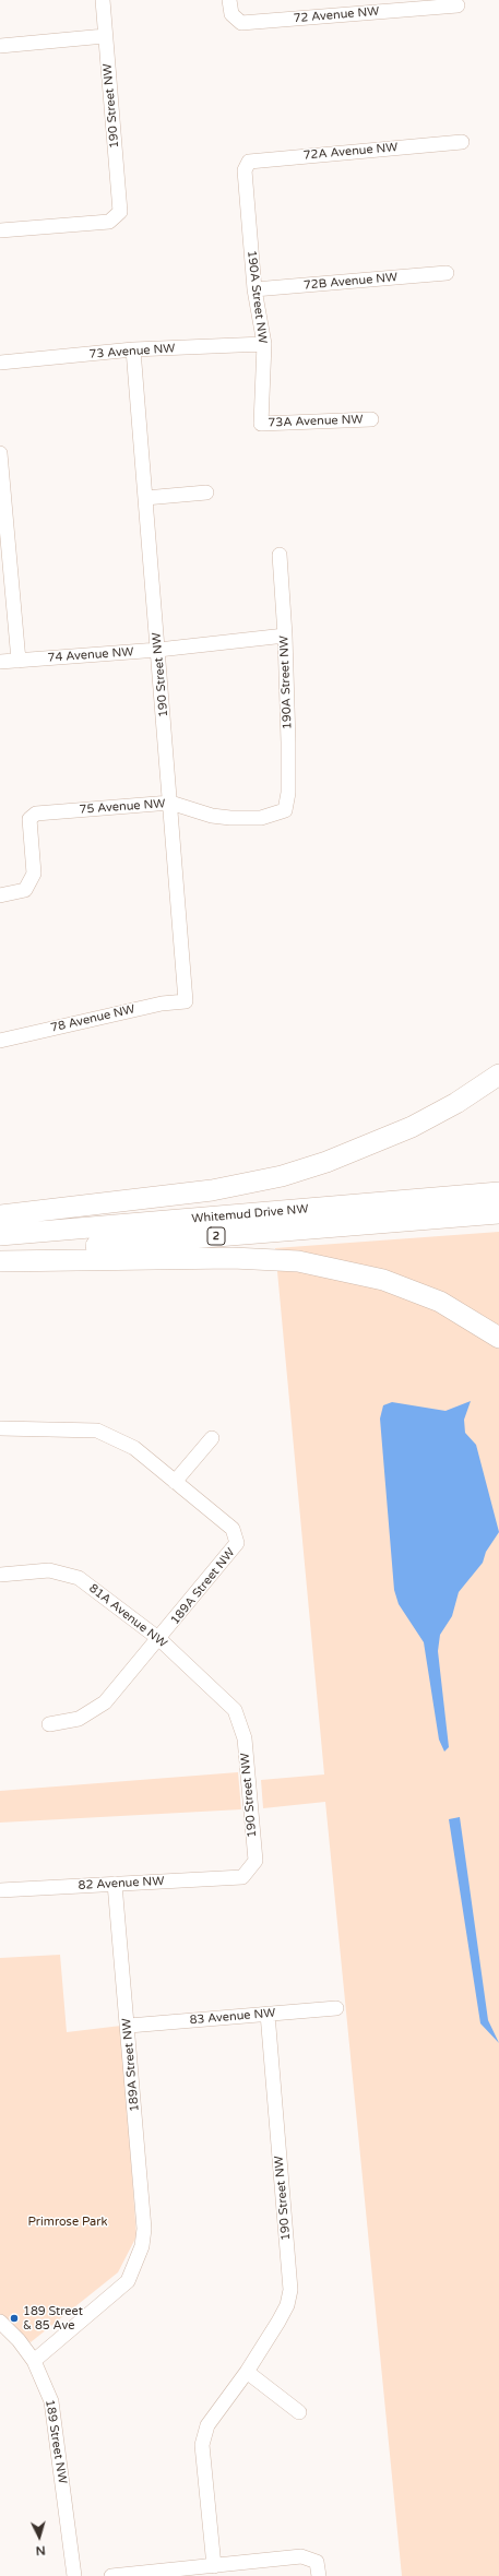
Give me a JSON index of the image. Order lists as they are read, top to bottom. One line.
{"streets":{"highway":["Whitemud Drive NW","2"],"street":["72 Avenue NW","190 Street NW","72A Avenue NW","72B Avenue NW","190A Street NW","73 Avenue NW","73A Avenue NW","74 Avenue NW","75 Avenue NW","78 Avenue NW","189A Street NW","81A Avenue NW","82 Avenue NW","83 Avenue NW","189 Street NW"]},"crossings":[["190 Street NW","73 Avenue NW"],["190 Street NW","74 Avenue NW"],["190 Street NW","75 Avenue NW"],["190 Street NW","78 Avenue NW"],["190 Street NW","81A Avenue NW"],["190 Street NW","82 Avenue NW"],["190 Street NW","83 Avenue NW"],["72A Avenue NW","190A Street NW"],["72B Avenue NW","190A Street NW"],["190A Street NW","73 Avenue NW"],["190A Street NW","73A Avenue NW"],["190A Street NW","74 Avenue NW"],["190A Street NW","75 Avenue NW"],["189A Street NW","81A Avenue NW"],["189A Street NW","82 Avenue NW"],["189A Street NW","83 Avenue NW"],["189A Street NW","189 Street NW"]],"parks":["Primrose Park"],"places":["189 Street & 85 Ave"],"north":"bottom"}
